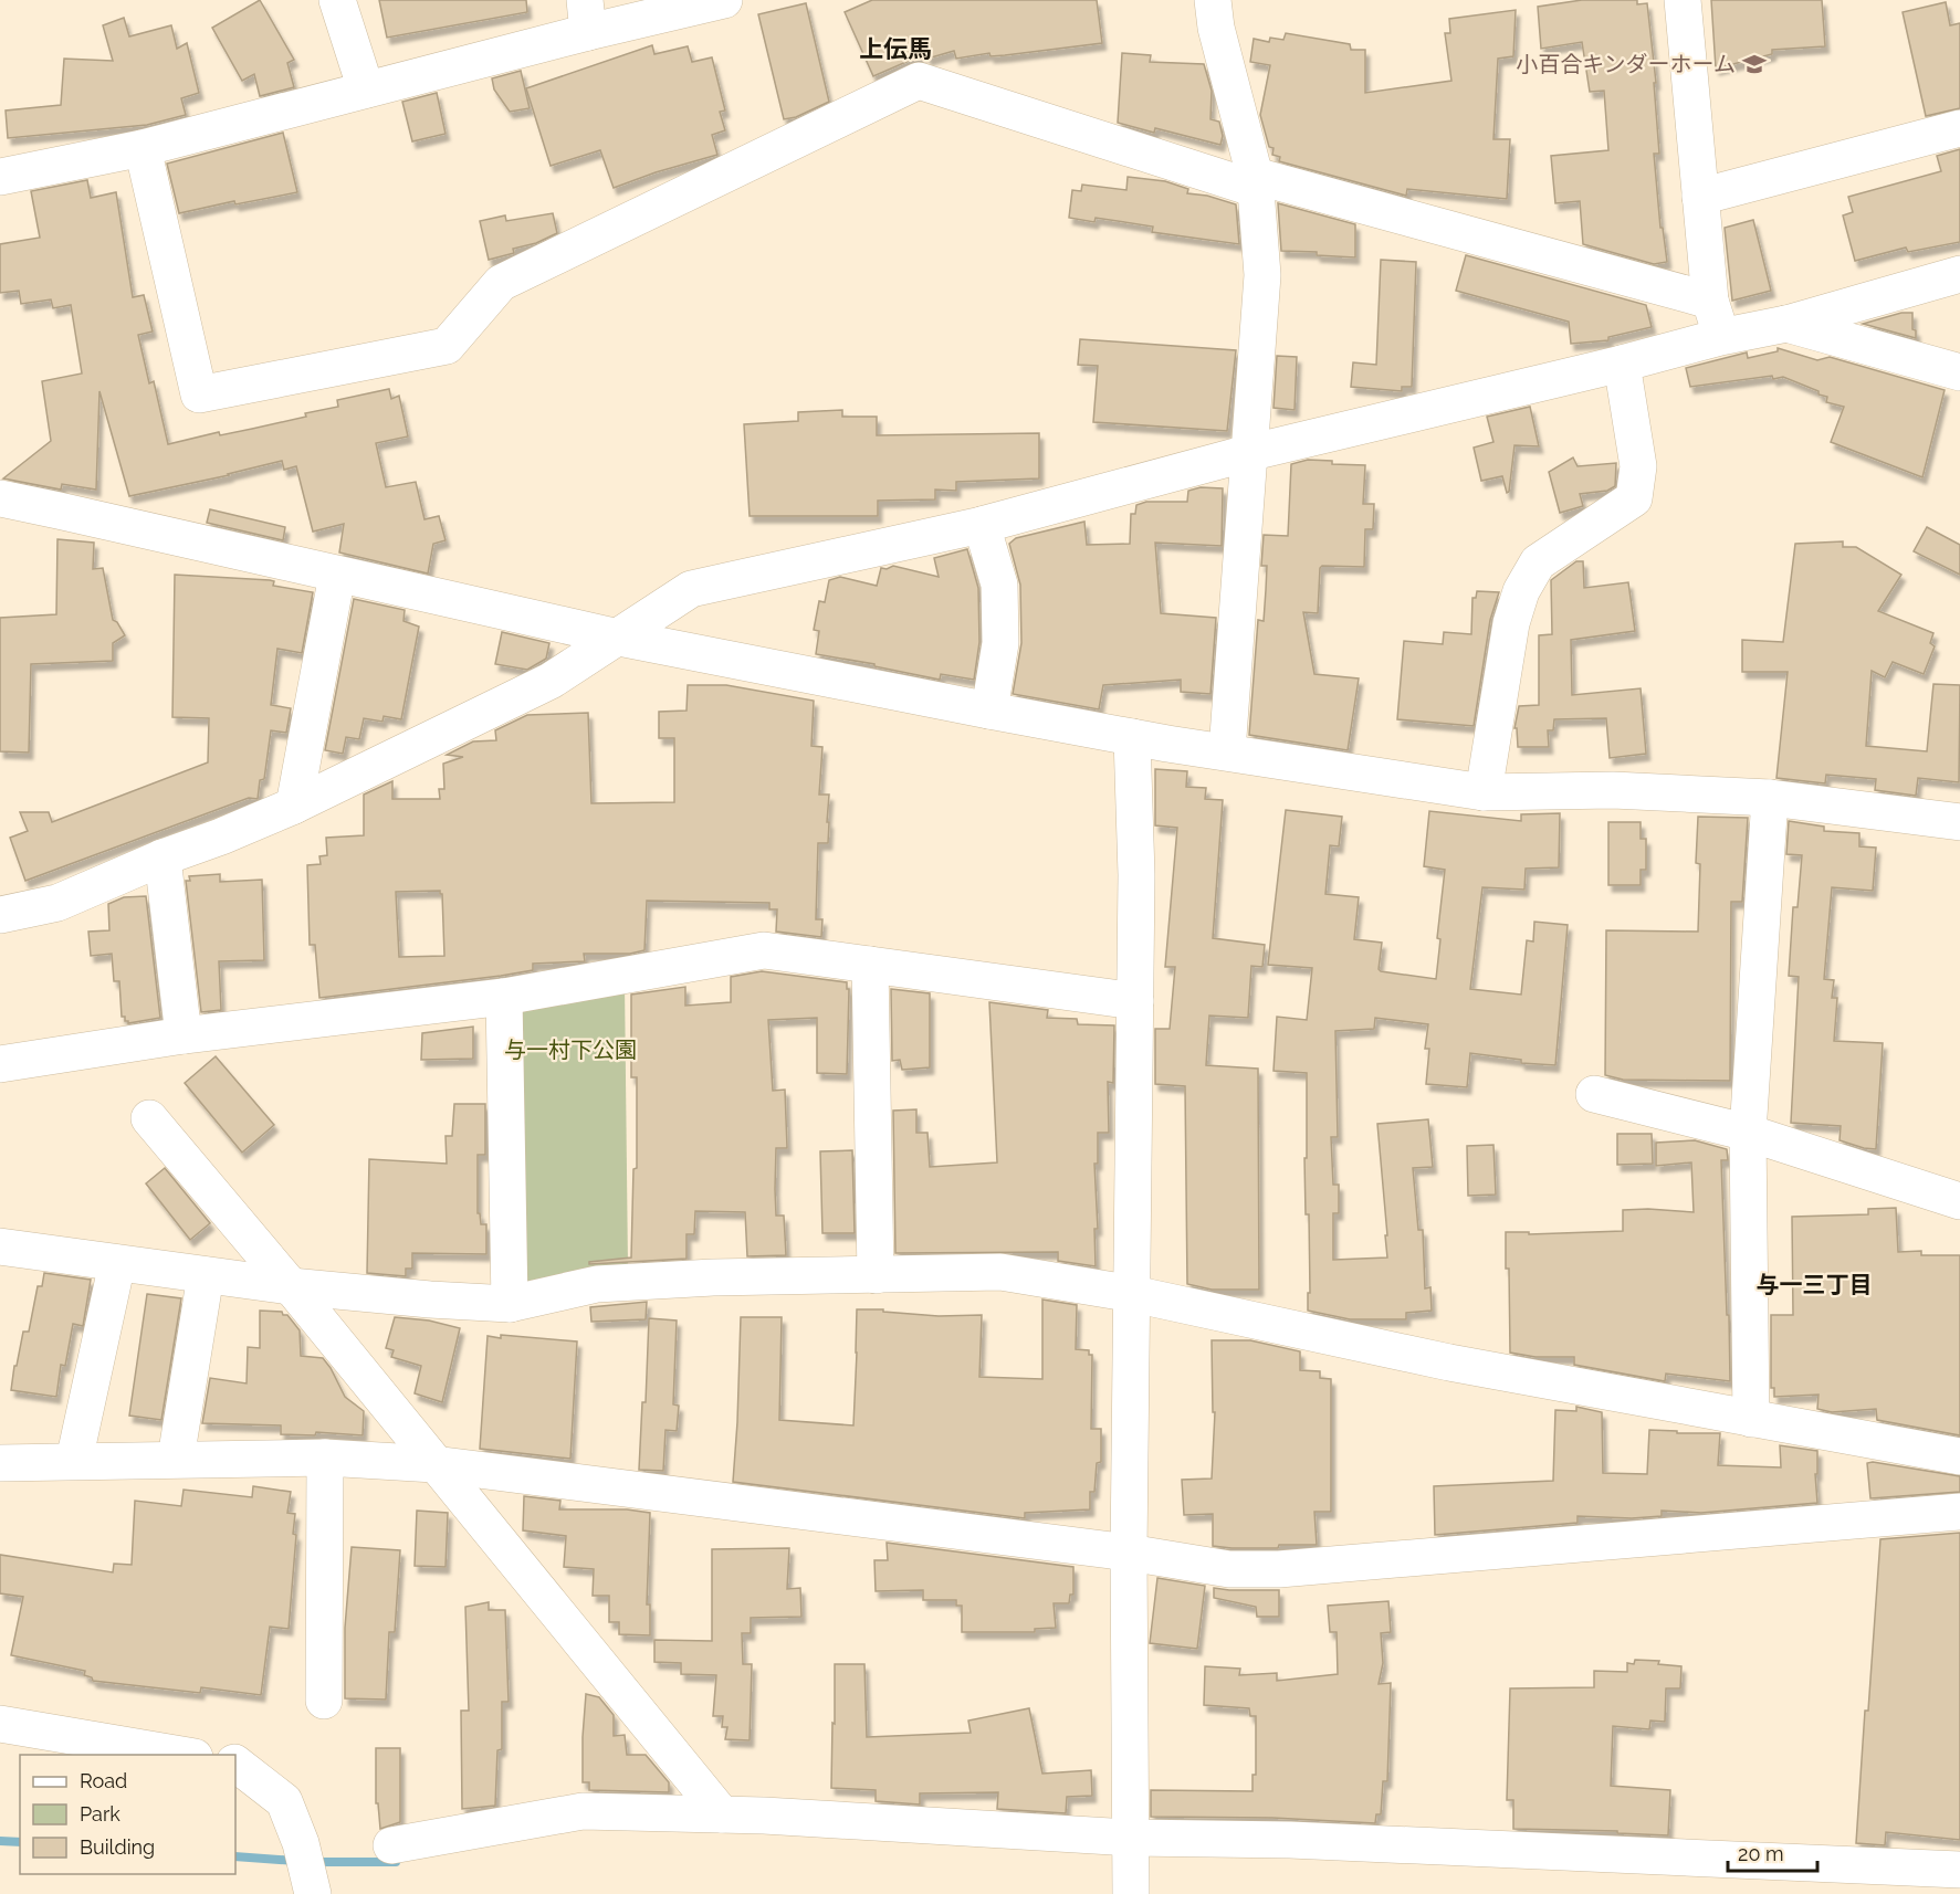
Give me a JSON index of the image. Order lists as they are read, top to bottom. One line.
{"districts":["上伝馬","与一三丁目"],"parks":["与一村下公園"],"places":{"school or university":["小百合キンダーホーム"]},"legend":["Road","Park","Building"],"scale_bar":"20 m"}
